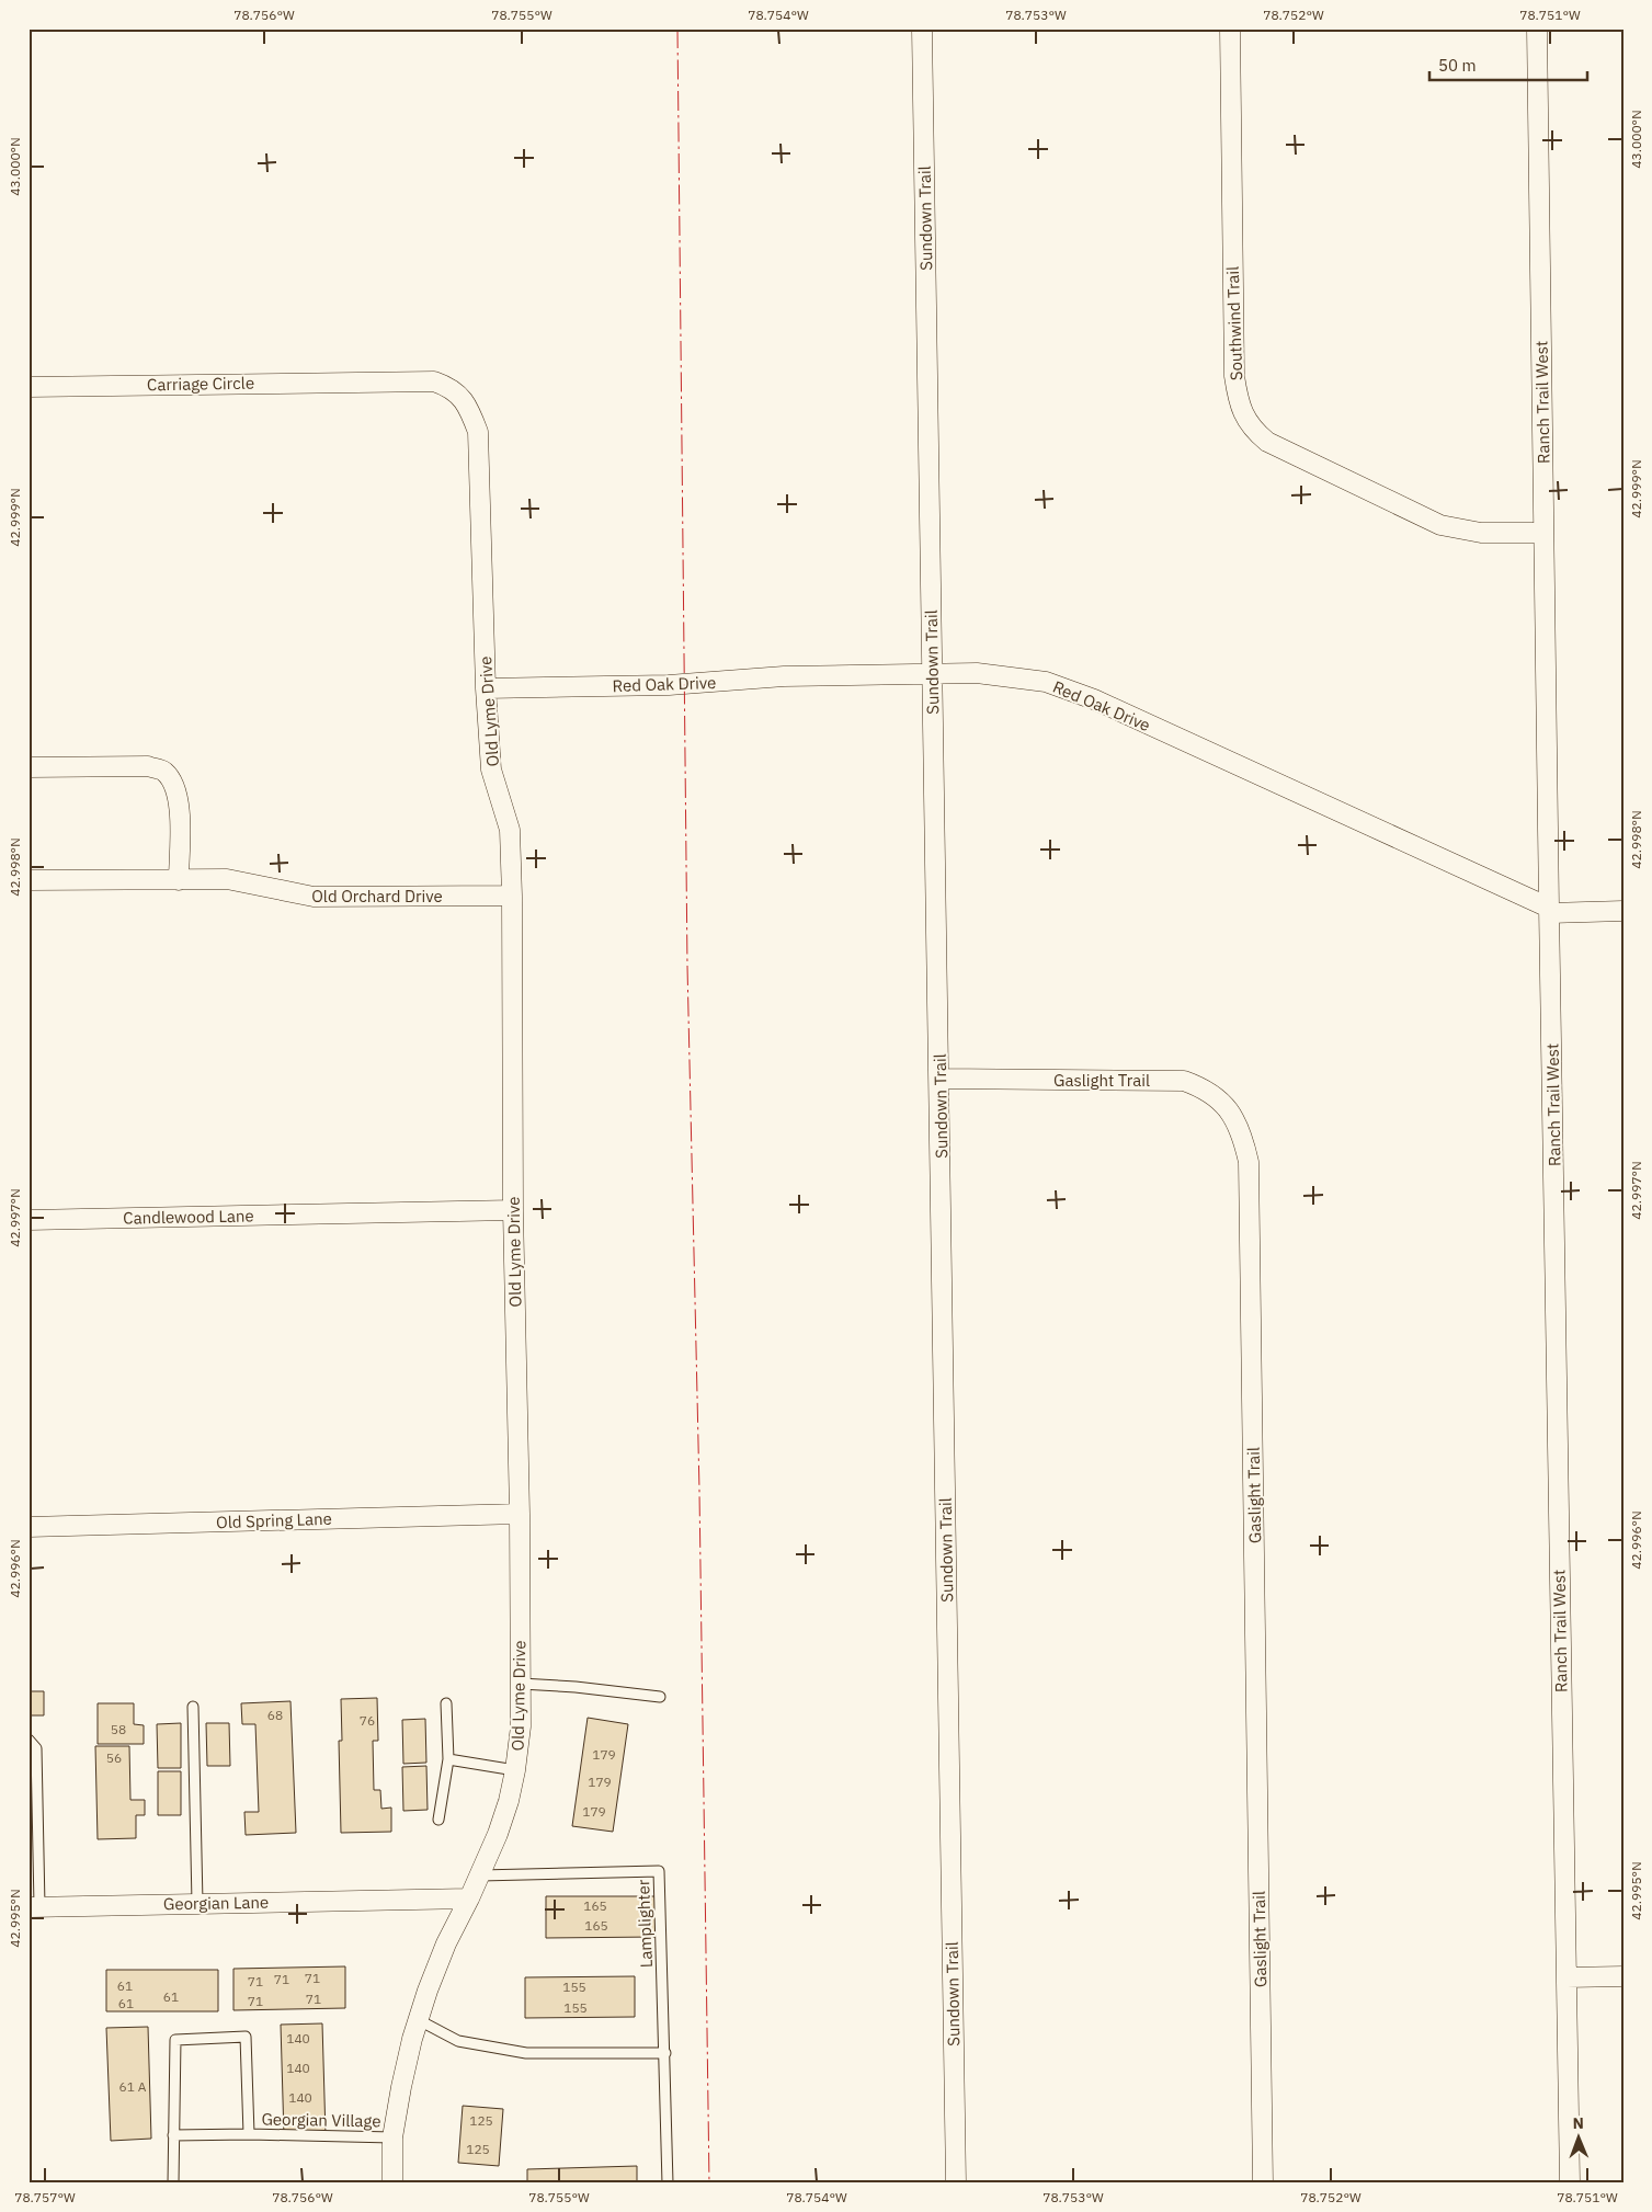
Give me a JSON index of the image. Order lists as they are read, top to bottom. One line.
{"streets":{"street":["Sundown Trail","Southwind Trail","Carriage Circle","Ranch Trail West","Red Oak Drive","Old Lyme Drive","Old Orchard Drive","Gaslight Trail","Candlewood Lane","Old Spring Lane","Georgian Lane"],"lane":["Lamplighter","Georgian Village"]},"crossings":[["Sundown Trail","Red Oak Drive"],["Sundown Trail","Gaslight Trail"],["Southwind Trail","Ranch Trail West"],["Carriage Circle","Old Lyme Drive"],["Ranch Trail West","Red Oak Drive"],["Red Oak Drive","Old Lyme Drive"],["Old Lyme Drive","Old Orchard Drive"],["Old Lyme Drive","Candlewood Lane"],["Old Lyme Drive","Old Spring Lane"],["Old Lyme Drive","Georgian Lane"],["Old Lyme Drive","Lamplighter"],["Old Lyme Drive","Georgian Village"]],"house_numbers":["68","76","58","179","56","179","179","165","165","71","71","71","61","155","61","71","71","61","155","140","140","61 A","140","125","125"],"scale_bar":"50 m","north":"top","coordinates":["78.756°W","78.755°W","78.754°W","78.753°W","78.752°W","78.751°W","43.000°N","42.999°N","42.998°N","42.997°N","42.996°N","42.995°N","78.757°W"]}
